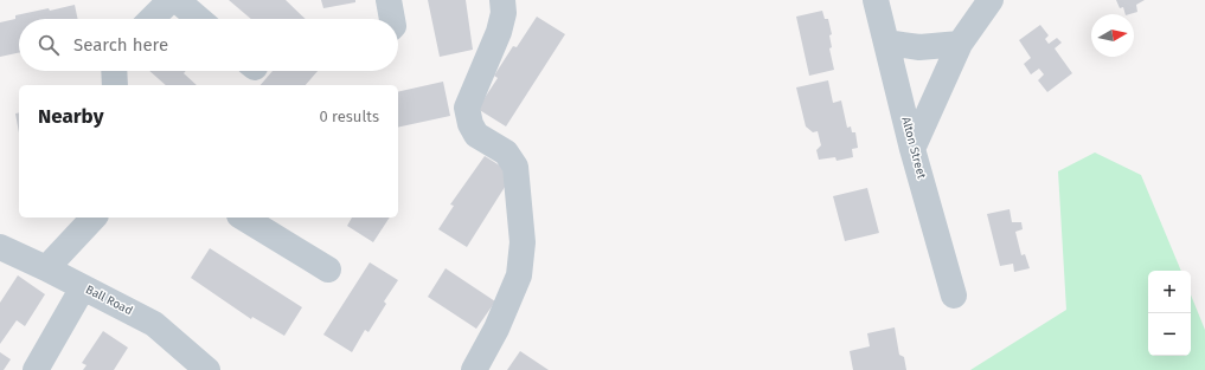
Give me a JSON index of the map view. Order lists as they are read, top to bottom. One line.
{"streets":{"street":["Alton Street","Ball Road"]},"north":"right","page":{"search":"Search here","heading":["Nearby","0 results"],"map_buttons":["+","−"]}}
